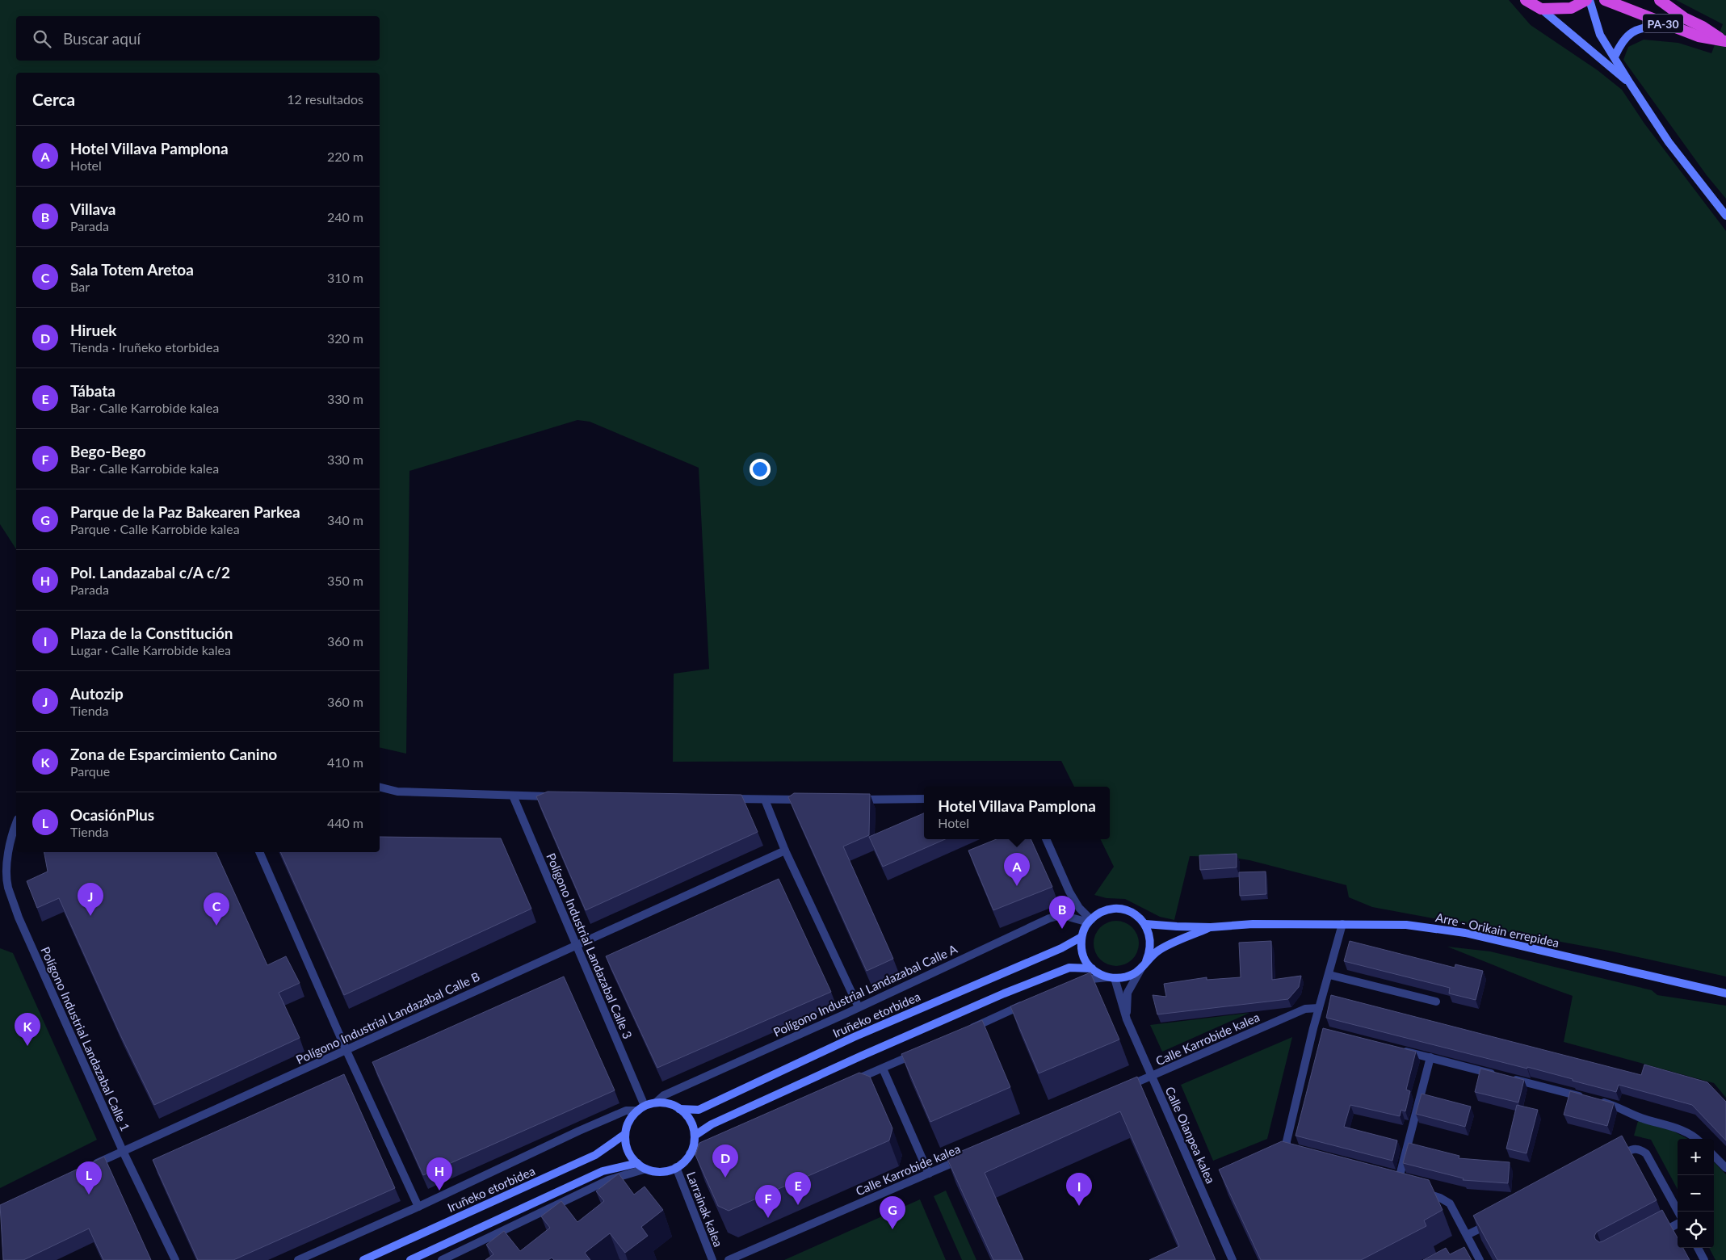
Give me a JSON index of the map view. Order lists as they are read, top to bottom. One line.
{"streets":{"highway":["PA-30"],"main road":["Arre - Orikain errepidea","Iruñeko etorbidea"],"street":["Polígono Industrial Landazabal Calle 3","Polígono Industrial Landazabal Calle A","Polígono Industrial Landazabal Calle B","Polígono Industrial Landazabal Calle 1","Calle Karrobide kalea","Calle Oianpea kalea","Larrainak kalea"]},"crossings":[["Arre - Orikain errepidea","Polígono Industrial Landazabal Calle A"],["Arre - Orikain errepidea","Iruñeko etorbidea"],["Arre - Orikain errepidea","Calle Oianpea kalea"],["Polígono Industrial Landazabal Calle 3","Polígono Industrial Landazabal Calle A"],["Polígono Industrial Landazabal Calle 3","Iruñeko etorbidea"],["Polígono Industrial Landazabal Calle 3","Polígono Industrial Landazabal Calle B"],["Polígono Industrial Landazabal Calle 3","Larrainak kalea"],["Polígono Industrial Landazabal Calle A","Iruñeko etorbidea"],["Polígono Industrial Landazabal Calle A","Calle Oianpea kalea"],["Polígono Industrial Landazabal Calle A","Larrainak kalea"],["Iruñeko etorbidea","Calle Oianpea kalea"],["Iruñeko etorbidea","Larrainak kalea"],["Polígono Industrial Landazabal Calle B","Polígono Industrial Landazabal Calle 1"],["Calle Karrobide kalea","Calle Oianpea kalea"]],"page":{"search":"Buscar aquí","heading":["Cerca","12 resultados"],"list":[{"mark":"A","name":"Hotel Villava Pamplona","note":"Hotel","value":"220 m"},{"mark":"B","name":"Villava","note":"Parada","value":"240 m"},{"mark":"C","name":"Sala Totem Aretoa","note":"Bar","value":"310 m"},{"mark":"D","name":"Hiruek","note":"Tienda · Iruñeko etorbidea","value":"320 m"},{"mark":"E","name":"Tábata","note":"Bar · Calle Karrobide kalea","value":"330 m"},{"mark":"F","name":"Bego-Bego","note":"Bar · Calle Karrobide kalea","value":"330 m"},{"mark":"G","name":"Parque de la Paz Bakearen Parkea","note":"Parque · Calle Karrobide kalea","value":"340 m"},{"mark":"H","name":"Pol. Landazabal c/A c/2","note":"Parada","value":"350 m"},{"mark":"I","name":"Plaza de la Constitución","note":"Lugar · Calle Karrobide kalea","value":"360 m"},{"mark":"J","name":"Autozip","note":"Tienda","value":"360 m"},{"mark":"K","name":"Zona de Esparcimiento Canino","note":"Parque","value":"410 m"},{"mark":"L","name":"OcasiónPlus","note":"Tienda","value":"440 m"}],"popup":["Hotel Villava Pamplona","Hotel"],"pins":["A","J","C","B","K","D","H","L","E","I","F","G"],"map_buttons":["+","−"]}}
